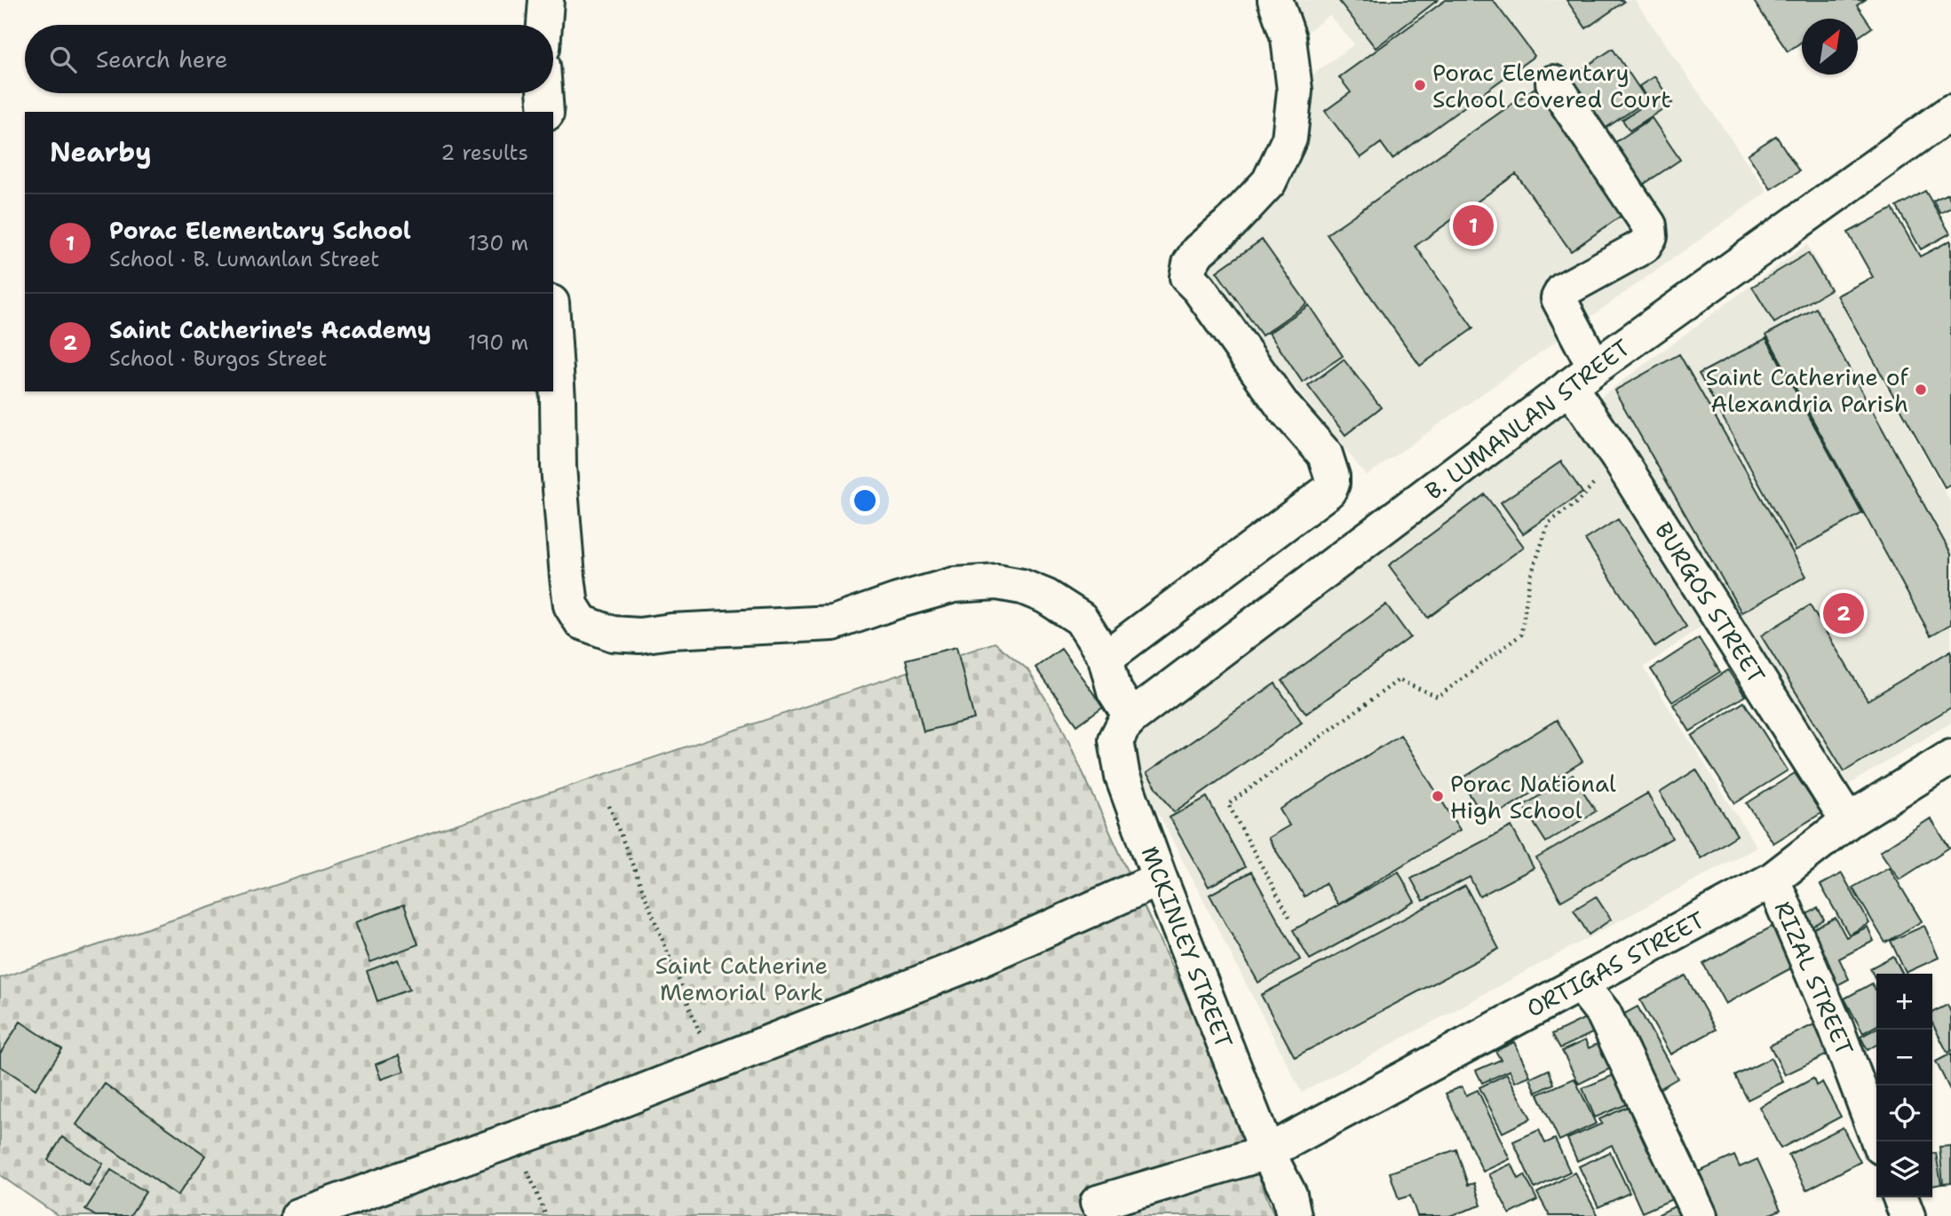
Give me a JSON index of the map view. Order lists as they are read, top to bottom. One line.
{"streets":{"street":["B. LUMANLAN STREET","BURGOS STREET","MCKINLEY STREET","ORTIGAS STREET","RIZAL STREET"]},"crossings":[["B. LUMANLAN STREET","BURGOS STREET"],["B. LUMANLAN STREET","MCKINLEY STREET"],["BURGOS STREET","ORTIGAS STREET"],["MCKINLEY STREET","ORTIGAS STREET"],["ORTIGAS STREET","RIZAL STREET"]],"parks":["Saint Catherine Memorial Park"],"places":["Porac Elementary School Covered Court","Saint Catherine of Alexandria Parish","Porac National High School"],"north":"top right","page":{"search":"Search here","heading":["Nearby","2 results"],"list":[{"mark":"1","name":"Porac Elementary School","note":"School · B. Lumanlan Street","value":"130 m"},{"mark":"2","name":"Saint Catherine's Academy","note":"School · Burgos Street","value":"190 m"}],"pins":["1","2"],"map_buttons":["+","−"]}}
